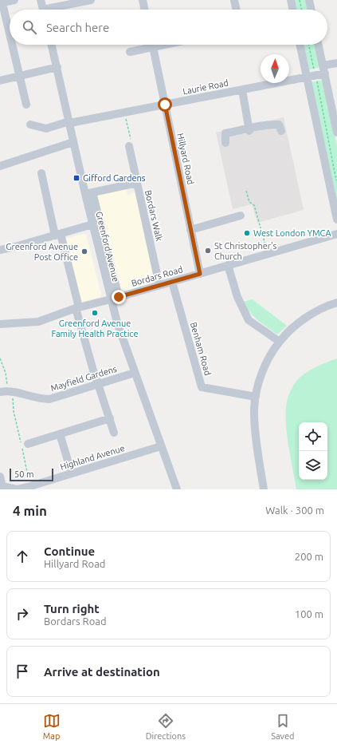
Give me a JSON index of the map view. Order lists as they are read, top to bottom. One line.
{"streets":{"street":["Laurie Road","Hillyard Road","Bordars Walk","Greenford Avenue","Bordars Road","Benham Road","Mayfield Gardens","Highland Avenue"]},"crossings":[["Laurie Road","Hillyard Road"],["Laurie Road","Greenford Avenue"],["Hillyard Road","Bordars Road"],["Bordars Walk","Greenford Avenue"],["Bordars Walk","Bordars Road"],["Greenford Avenue","Bordars Road"],["Greenford Avenue","Mayfield Gardens"],["Greenford Avenue","Highland Avenue"],["Bordars Road","Benham Road"]],"places":{"transit":["Gifford Gardens"],"other":["West London YMCA","St Christopher's Church","Greenford Avenue Post Office","Greenford Avenue Family Health Practice"]},"scale_bar":"50 m","north":"top","page":{"search":"Search here","scale":"50 m","heading":["4 min","Walk · 300 m"],"list":[["Continue","Hillyard Road","200 m"],["Turn right","Bordars Road","100 m"],"Arrive at destination"],"nav":["Map","Directions","Saved"]}}
